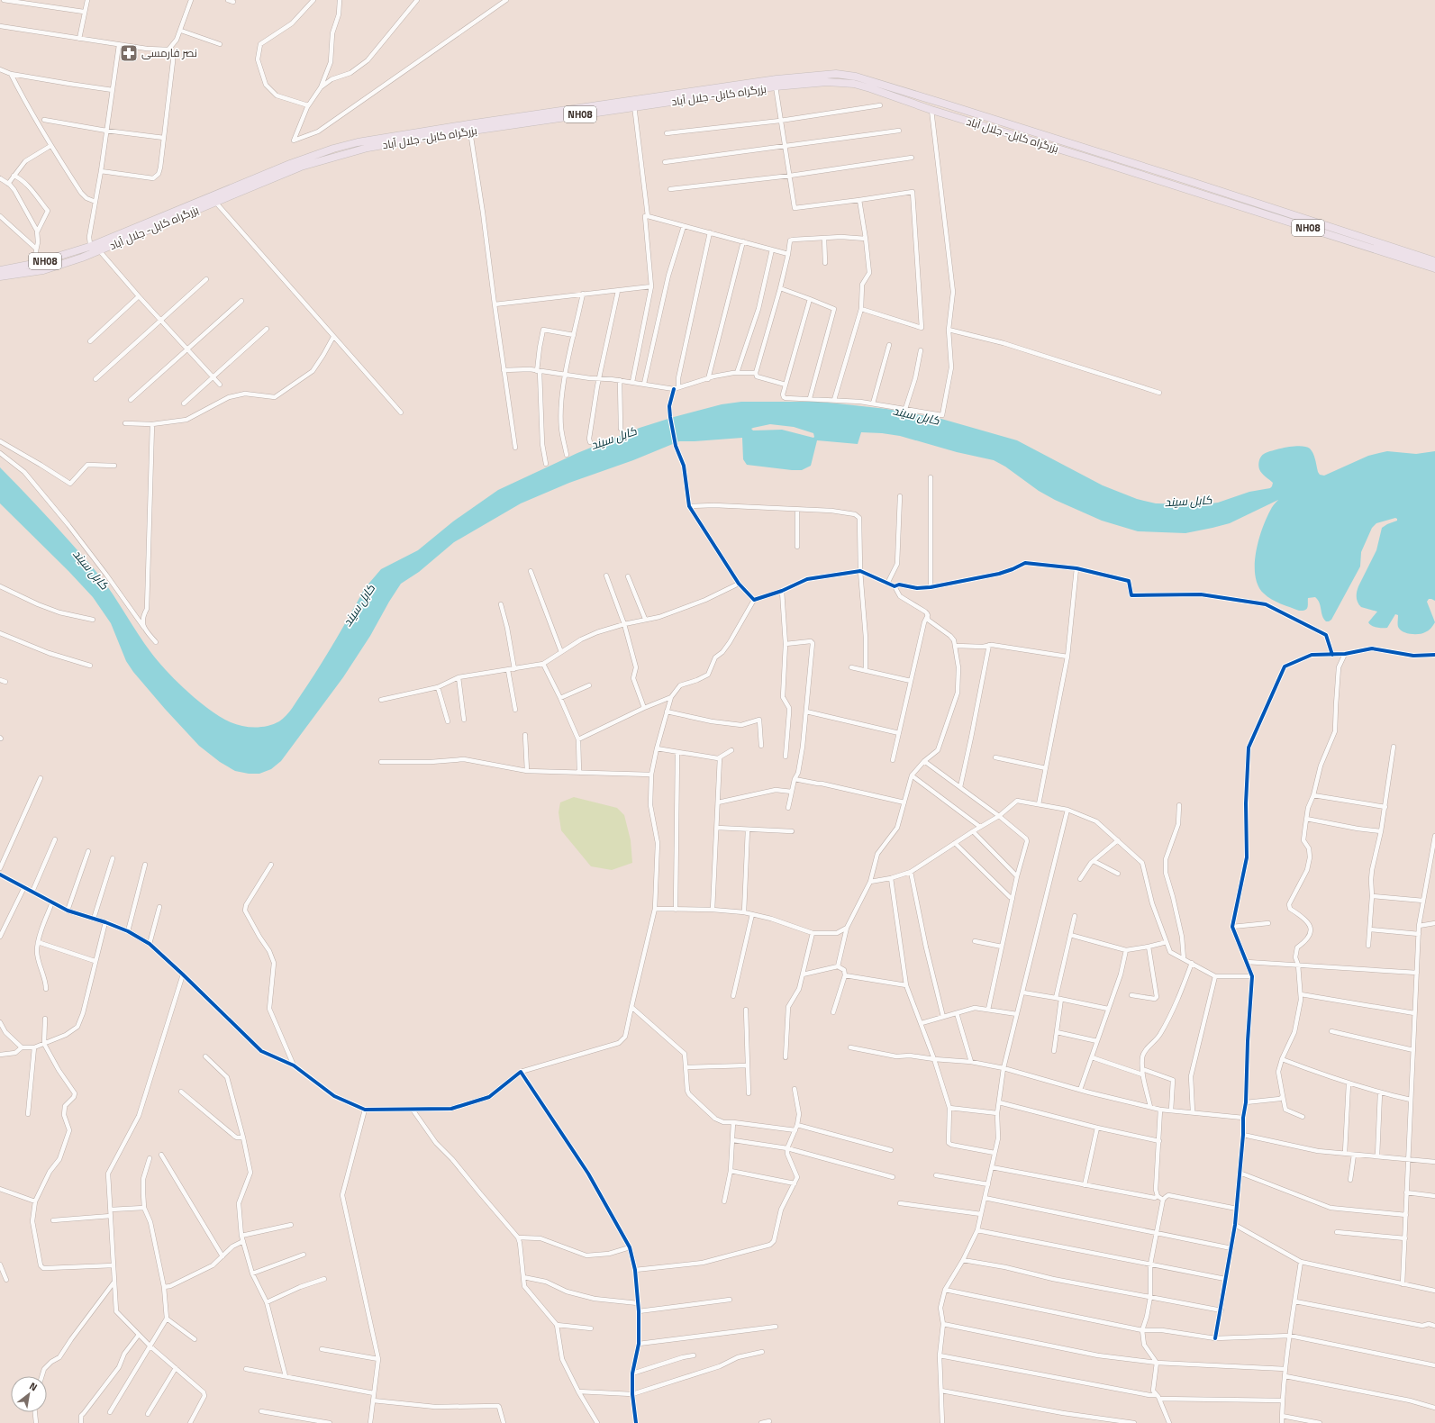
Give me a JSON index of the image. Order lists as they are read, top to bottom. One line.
{"streets":{"highway":["بزرگراه کابل- جلال آباد","NH08"]},"water":["کابل سيند"],"places":{"pharmacy":["نصر فارمسی"]},"north":"top right"}
